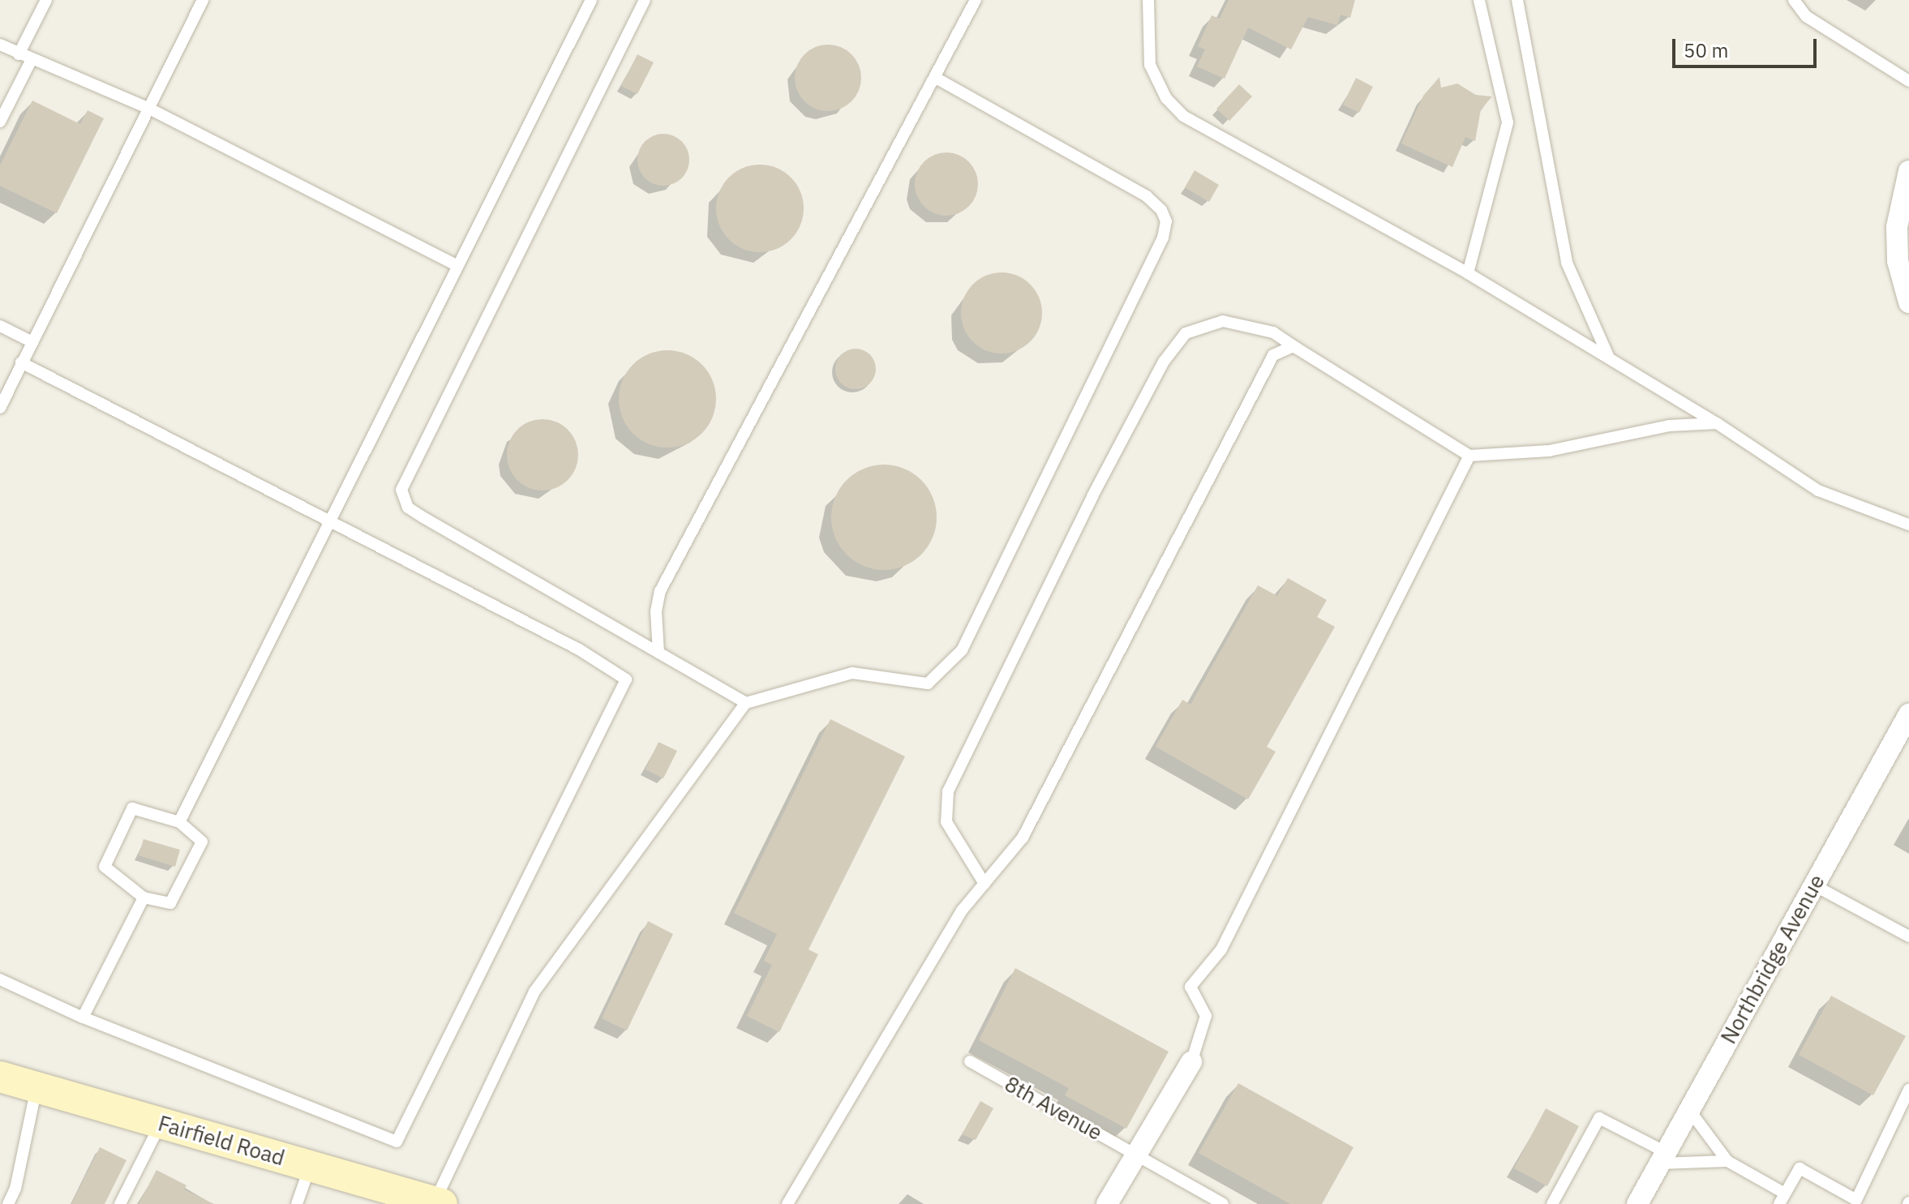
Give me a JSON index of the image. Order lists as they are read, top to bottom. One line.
{"streets":{"street":["Northbridge Avenue","Fairfield Road"],"lane":["8th Avenue"]},"scale_bar":"50 m"}
